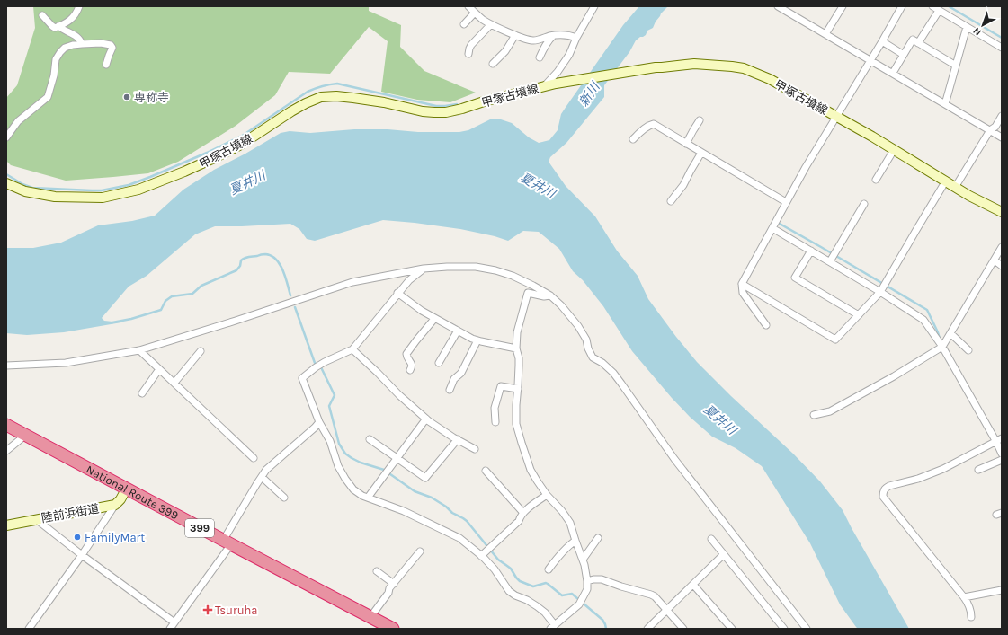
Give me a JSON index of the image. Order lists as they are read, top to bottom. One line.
{"streets":{"highway":["National Route 399","399"],"main road":["甲塚古墳線","陸前浜街道"]},"crossings":[["National Route 399","陸前浜街道"]],"water":["新川","夏井川"],"places":{"other":["専称寺","FamilyMart"],"health":["Tsuruha"]},"north":"bottom left"}
